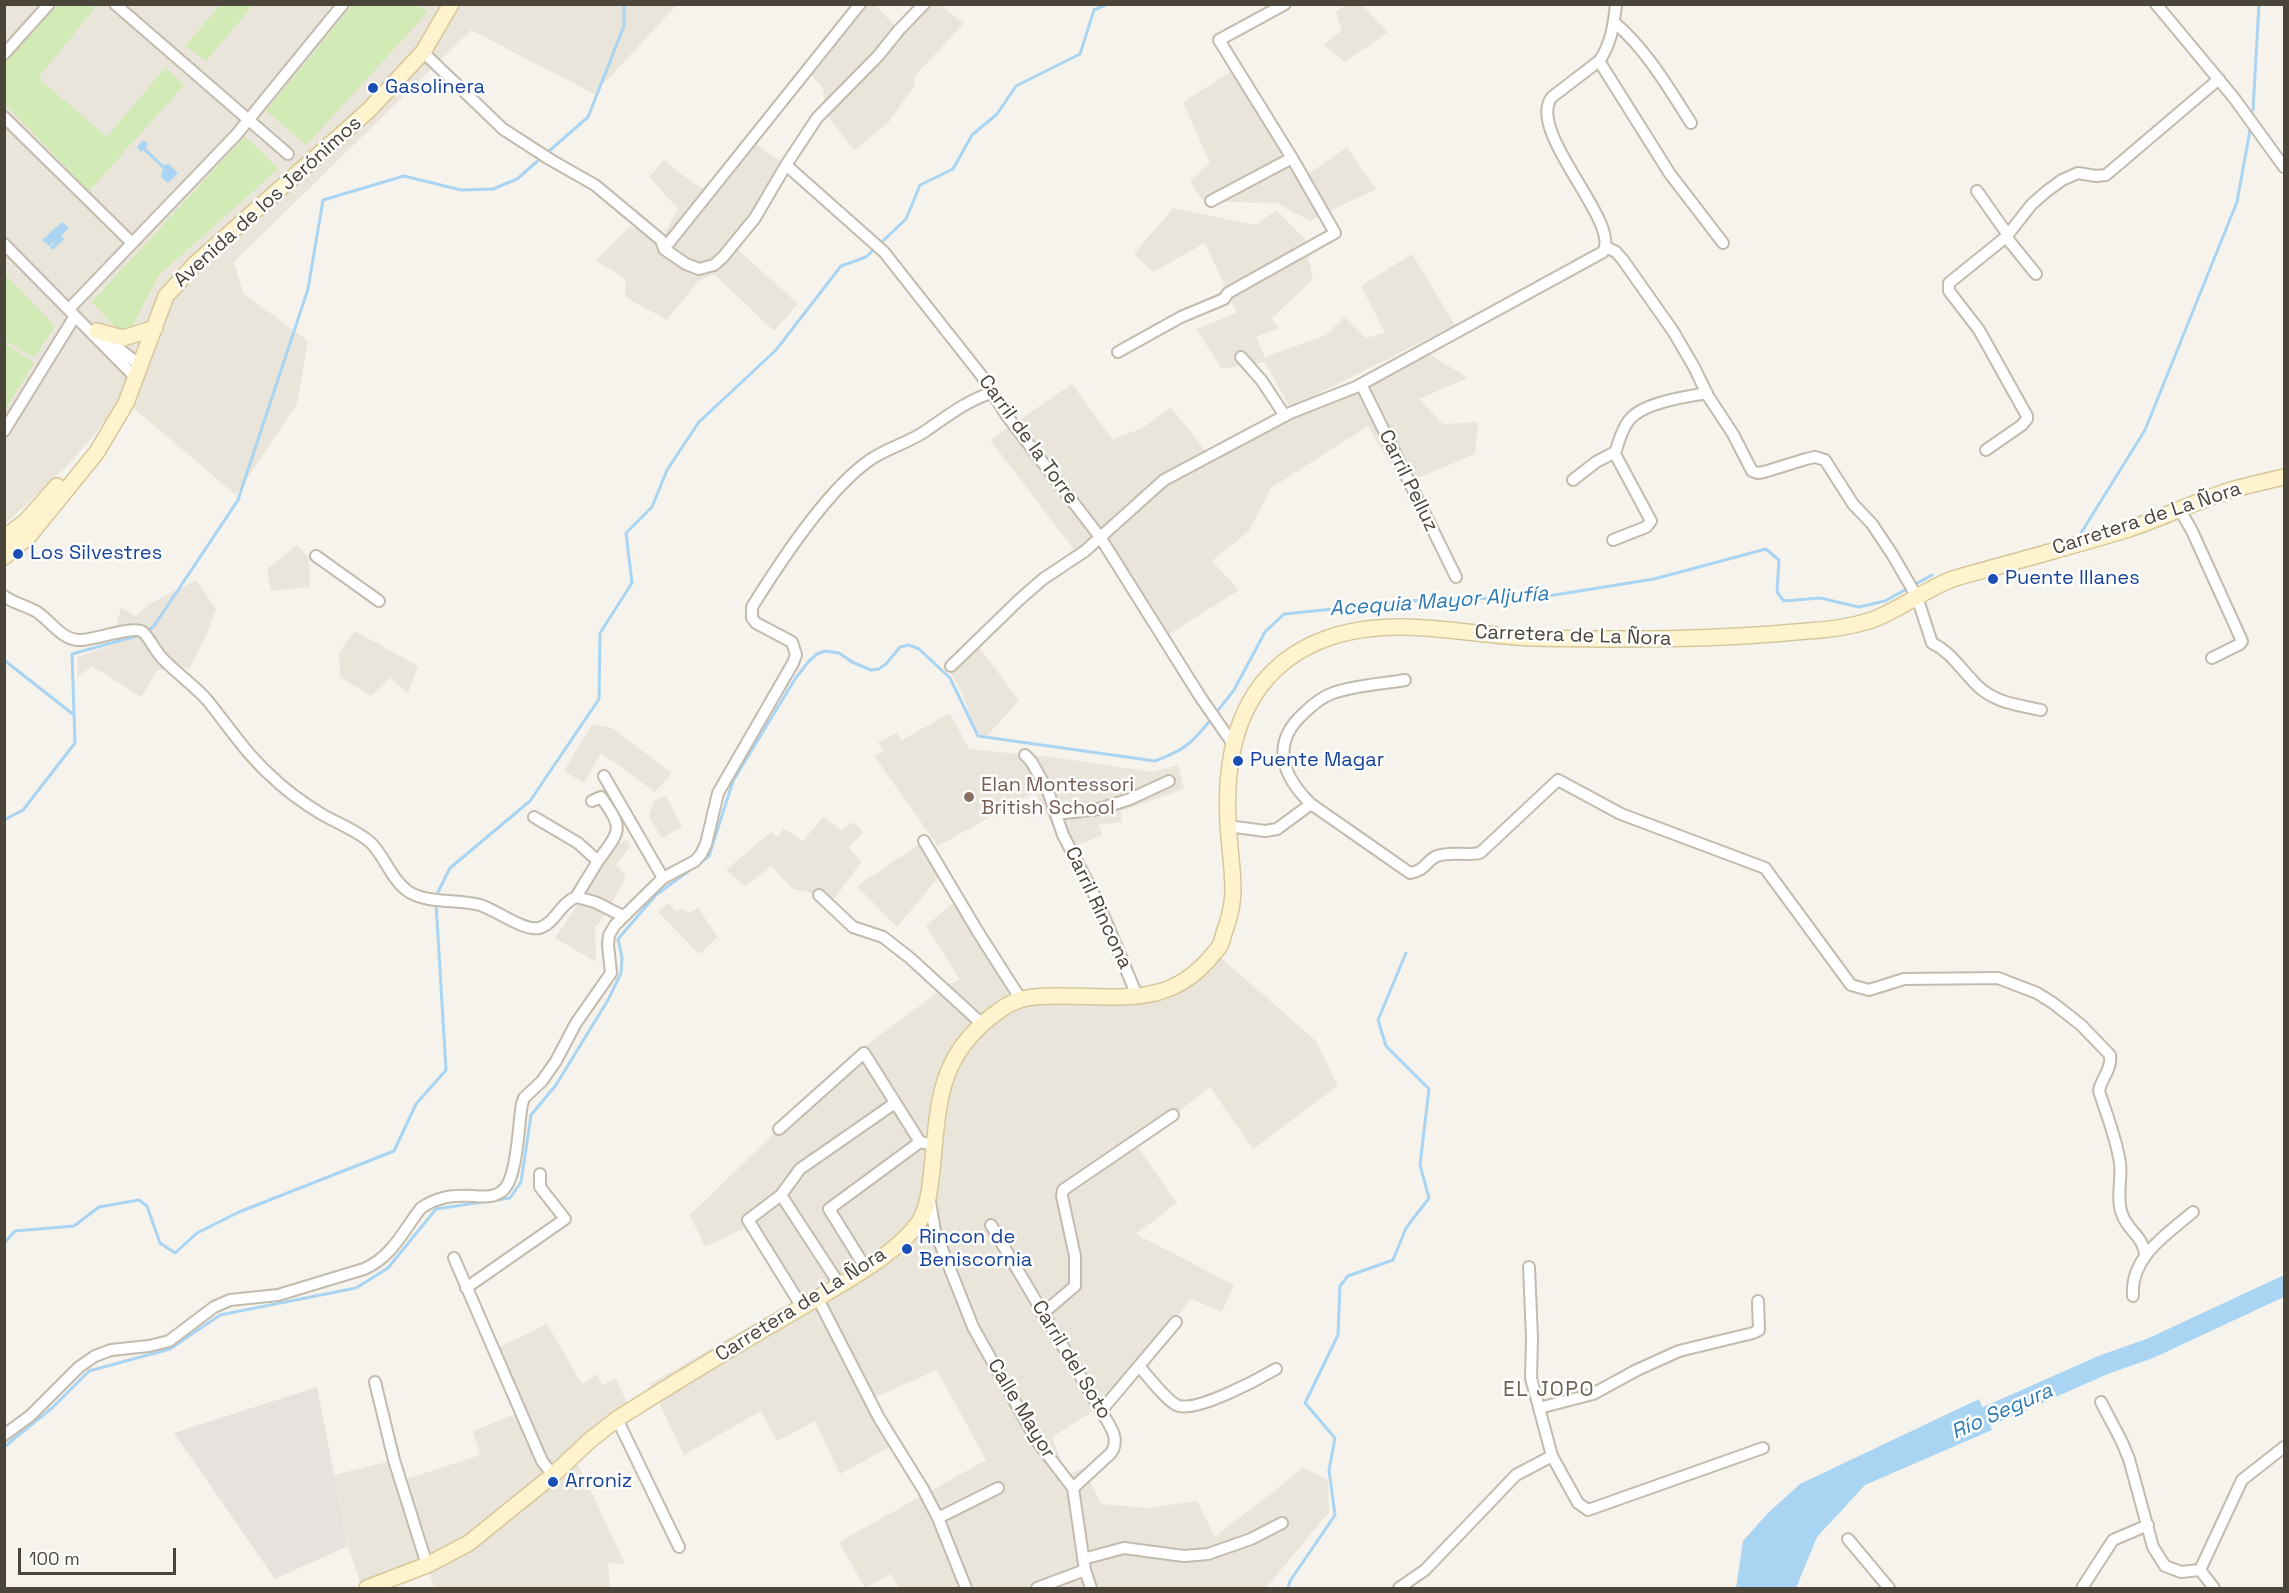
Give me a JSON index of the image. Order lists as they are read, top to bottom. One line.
{"streets":{"main road":["Avenida de los Jerónimos","Carretera de La Ñora"],"street":["Carril de la Torre","Carril Pelluz","Carril Rincona","Carril del Soto","Calle Mayor"]},"crossings":[["Carril de la Torre","Carretera de La Ñora"],["Carretera de La Ñora","Carril Rincona"],["Carretera de La Ñora","Calle Mayor"],["Carril del Soto","Calle Mayor"]],"districts":["EL JOPO"],"water":["Acequia Mayor Aljufía","Río Segura"],"places":["Gasolinera","Los Silvestres","Puente Illanes","Puente Magar","Elan Montessori British School","Rincon de Beniscornia","Arroniz"],"scale_bar":"100 m"}
